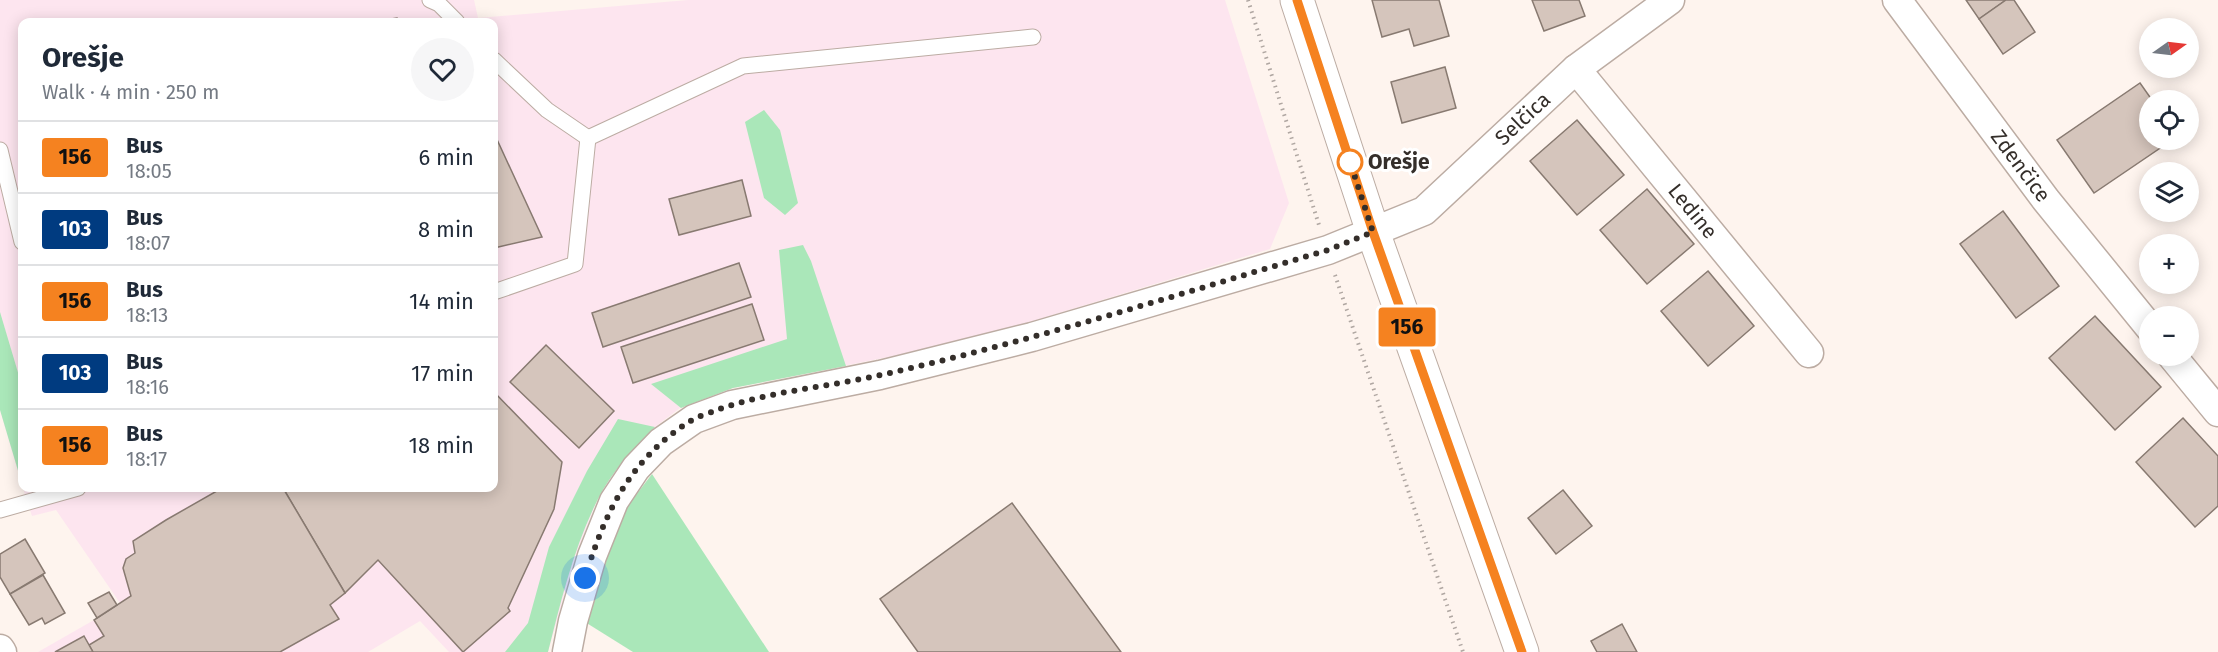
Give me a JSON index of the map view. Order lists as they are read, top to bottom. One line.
{"streets":{"street":["Selčica","Zdenčice","Ledine"]},"crossings":[["Selčica","Ledine"]],"places":["Orešje"],"lines":["bus line 156"],"north":"right","page":{"on_map":"156","map_buttons":["+","−"],"heading":["Orešje","Walk · 4 min · 250 m"],"list":[{"mark":"156","name":"Bus","note":"18:05","value":"6 min"},{"mark":"103","name":"Bus","note":"18:07","value":"8 min"},{"mark":"156","name":"Bus","note":"18:13","value":"14 min"},{"mark":"103","name":"Bus","note":"18:16","value":"17 min"},{"mark":"156","name":"Bus","note":"18:17","value":"18 min"}]}}
